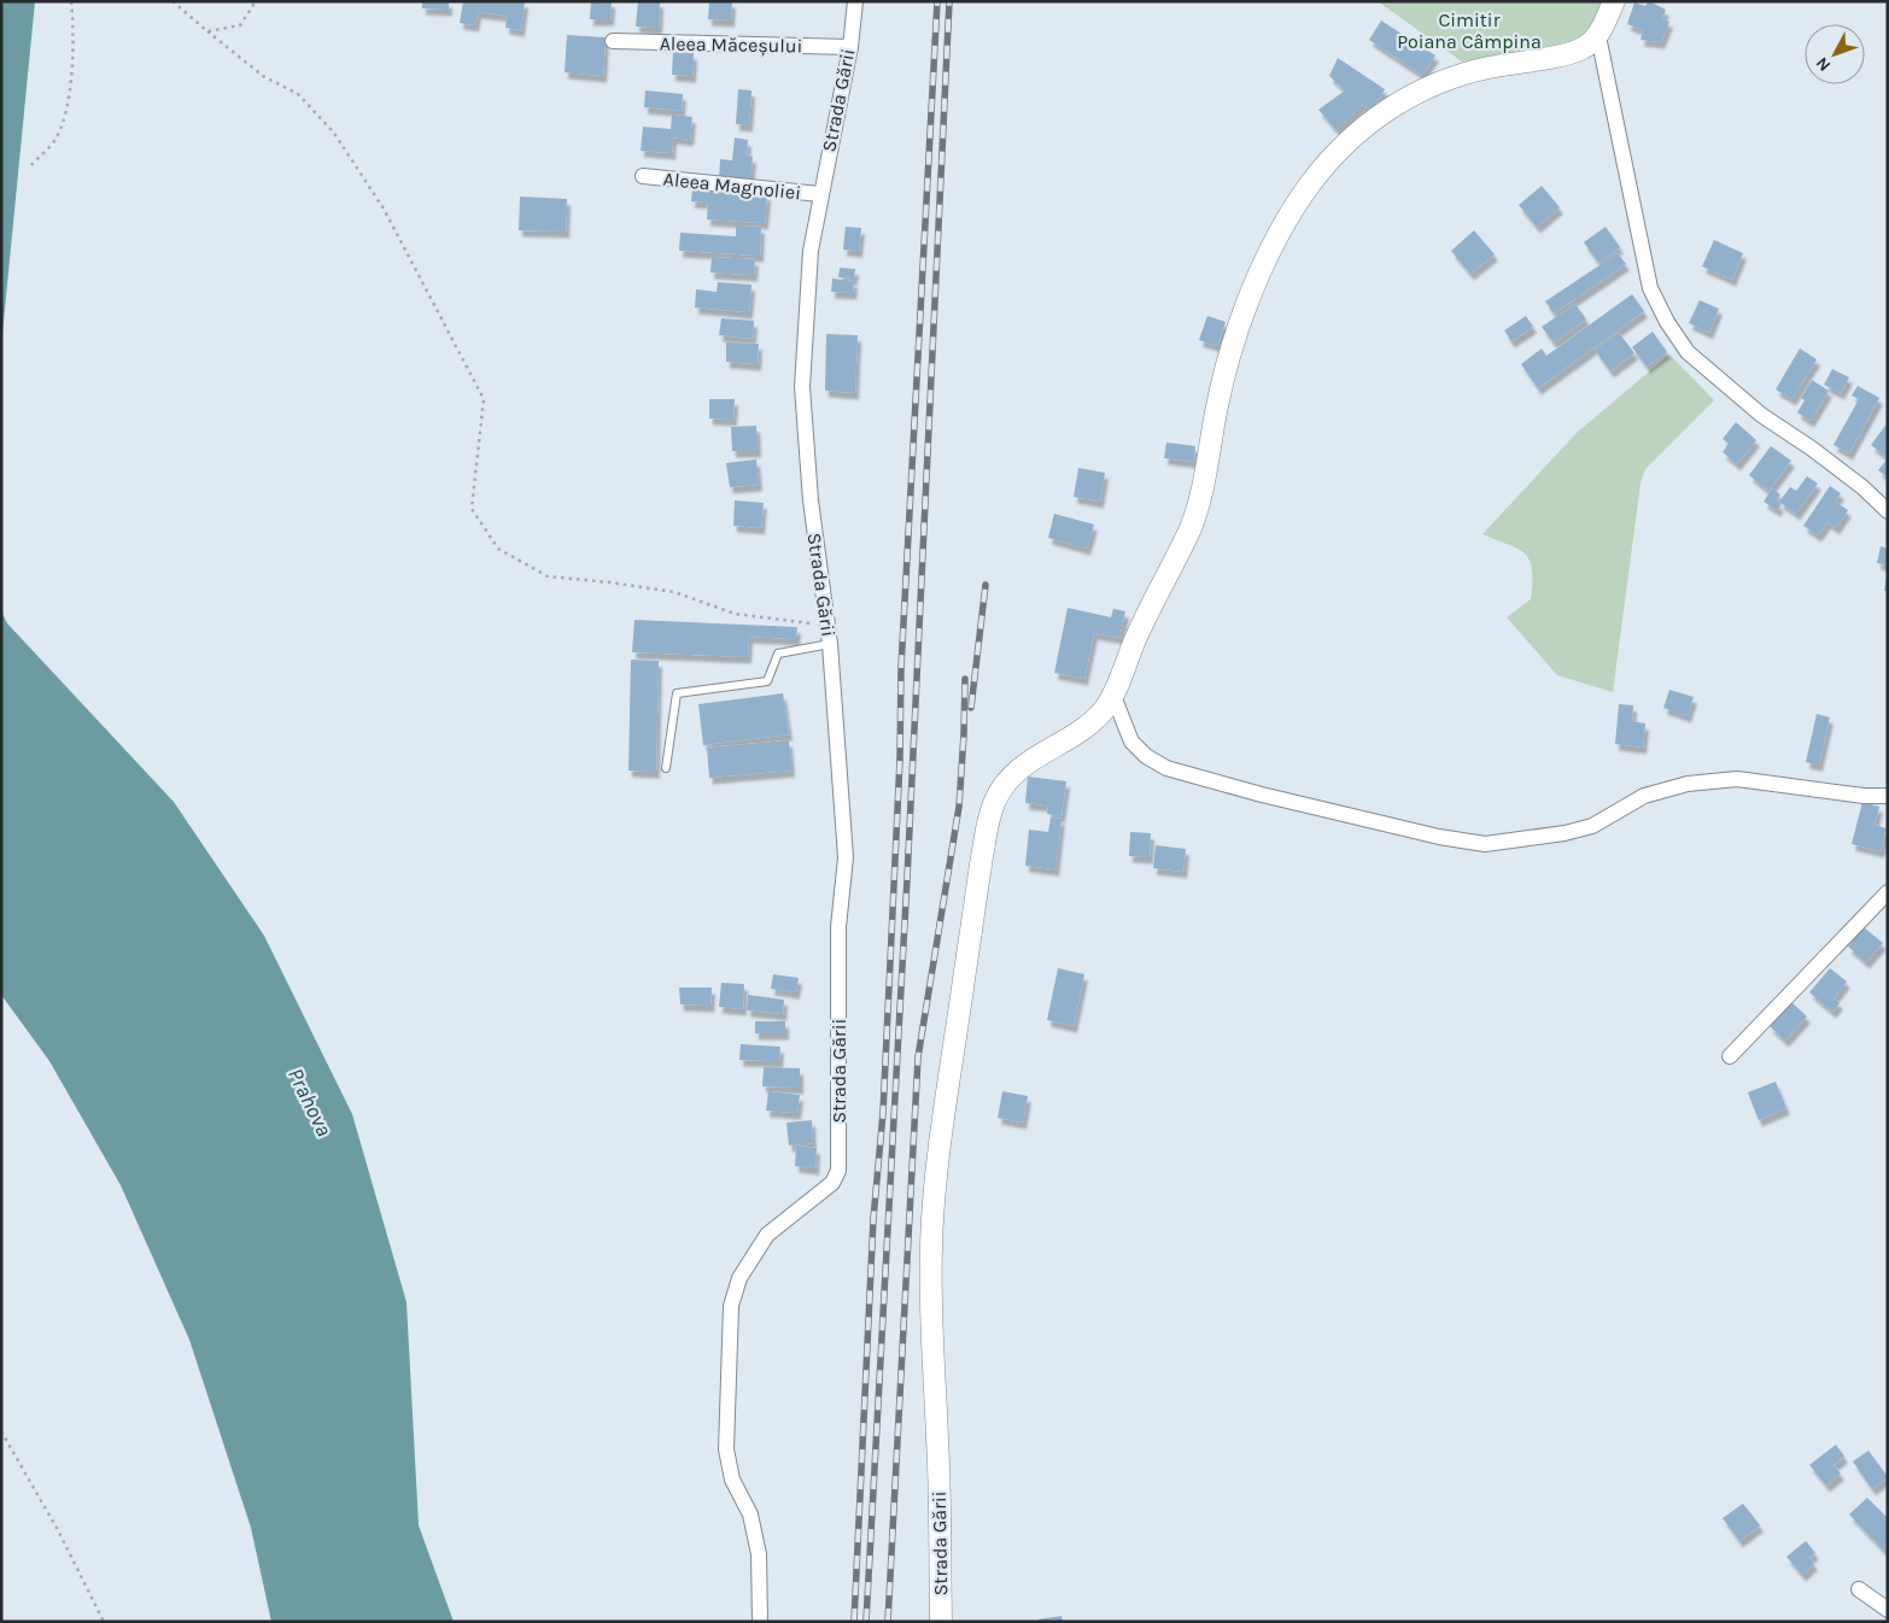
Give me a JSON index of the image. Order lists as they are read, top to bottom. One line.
{"streets":{"street":["Aleea Măceșului","Strada Gării","Aleea Magnoliei"]},"crossings":[["Aleea Măceșului","Strada Gării"],["Strada Gării","Aleea Magnoliei"]],"water":["Prahova"],"parks":["Cimitir Poiana Câmpina"],"north":"bottom left"}
